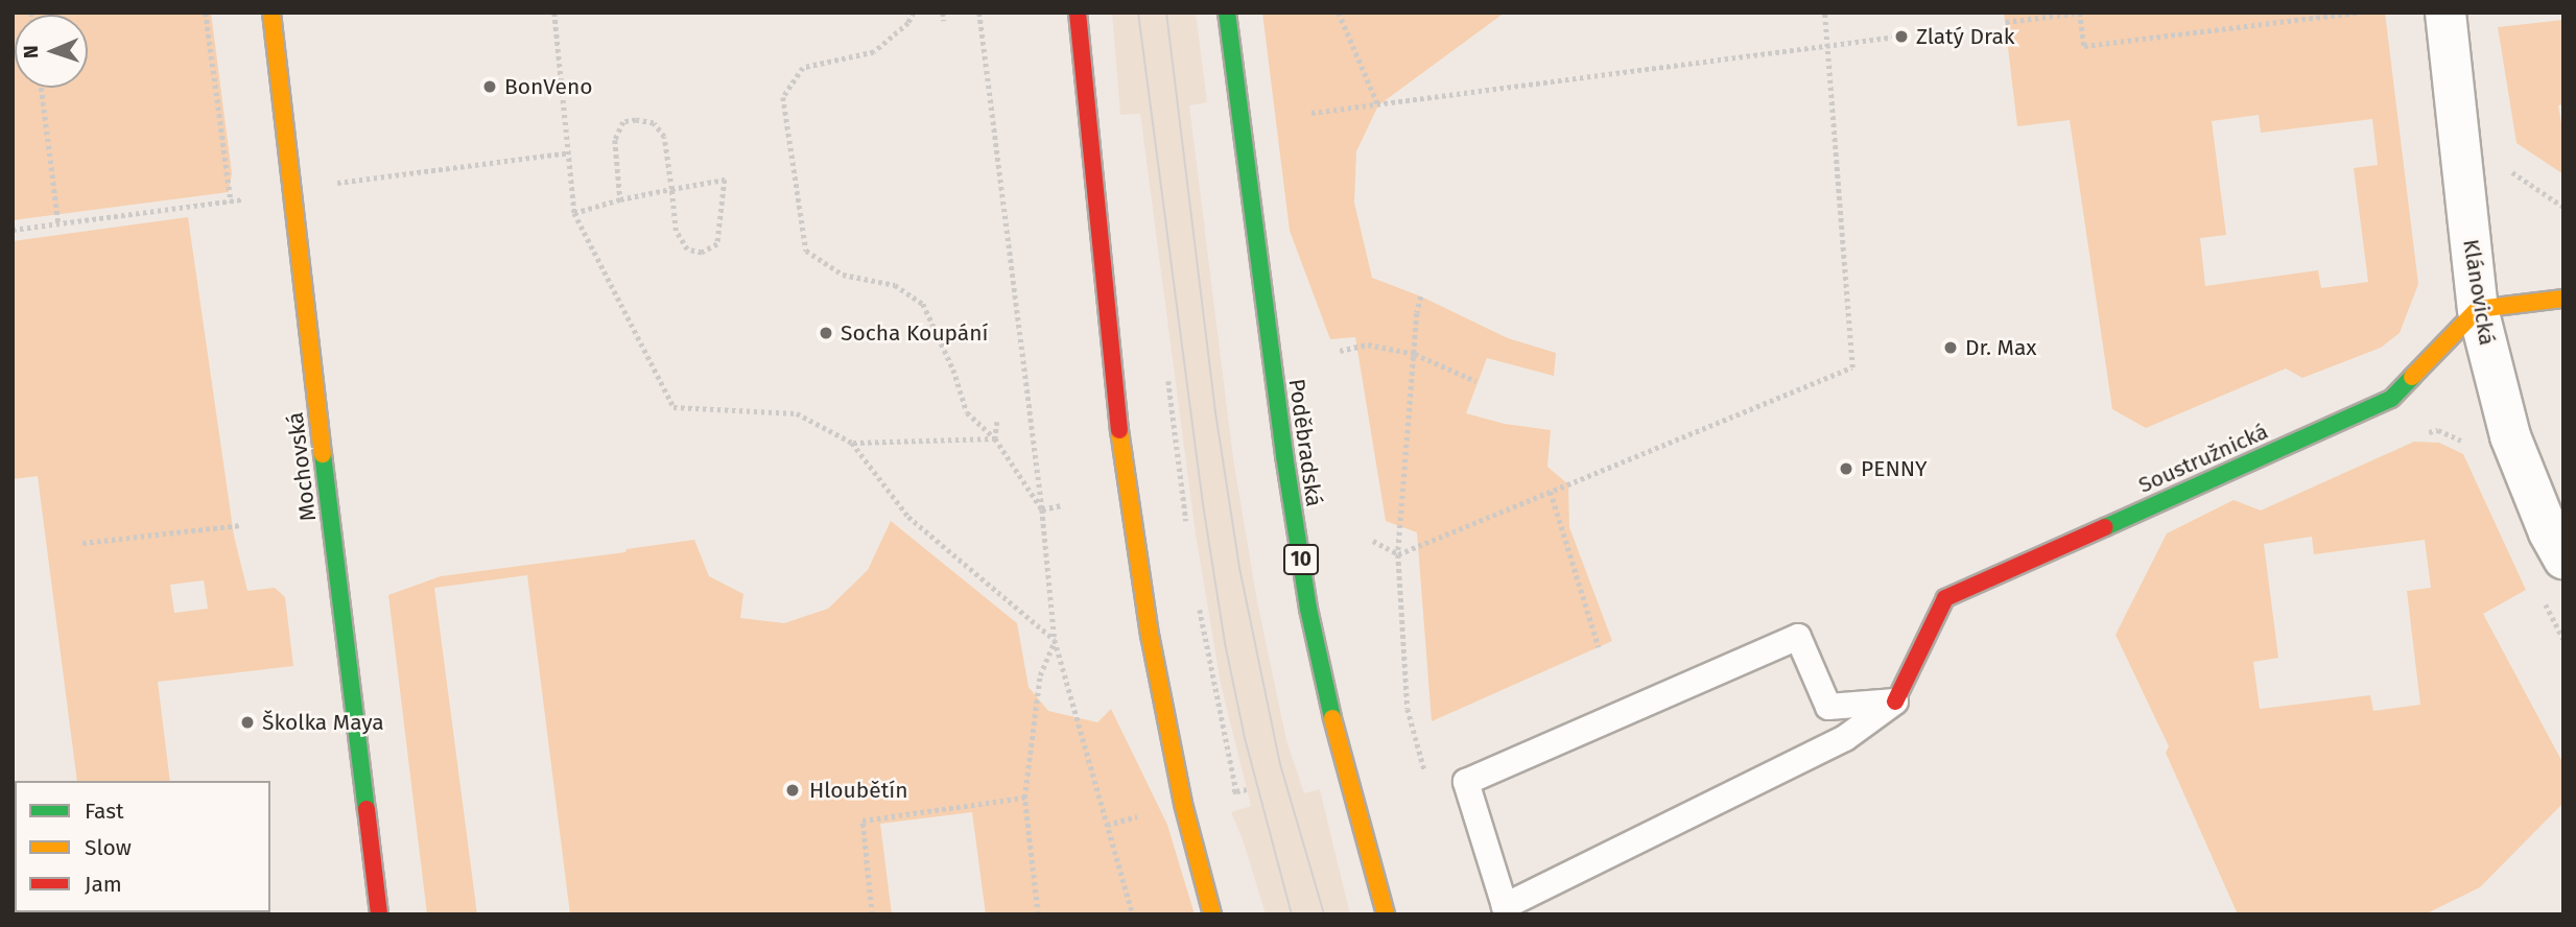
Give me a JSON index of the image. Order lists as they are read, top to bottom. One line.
{"streets":{"main road":["Poděbradská","Soustružnická","Mochovská","10"],"street":["Klánovická"]},"crossings":[["Klánovická","Soustružnická"]],"places":["Zlatý Drak","BonVeno","Socha Koupání","Dr. Max","PENNY","Školka Maya","Hloubětín"],"legend":["Fast","Slow","Jam"],"north":"left"}
